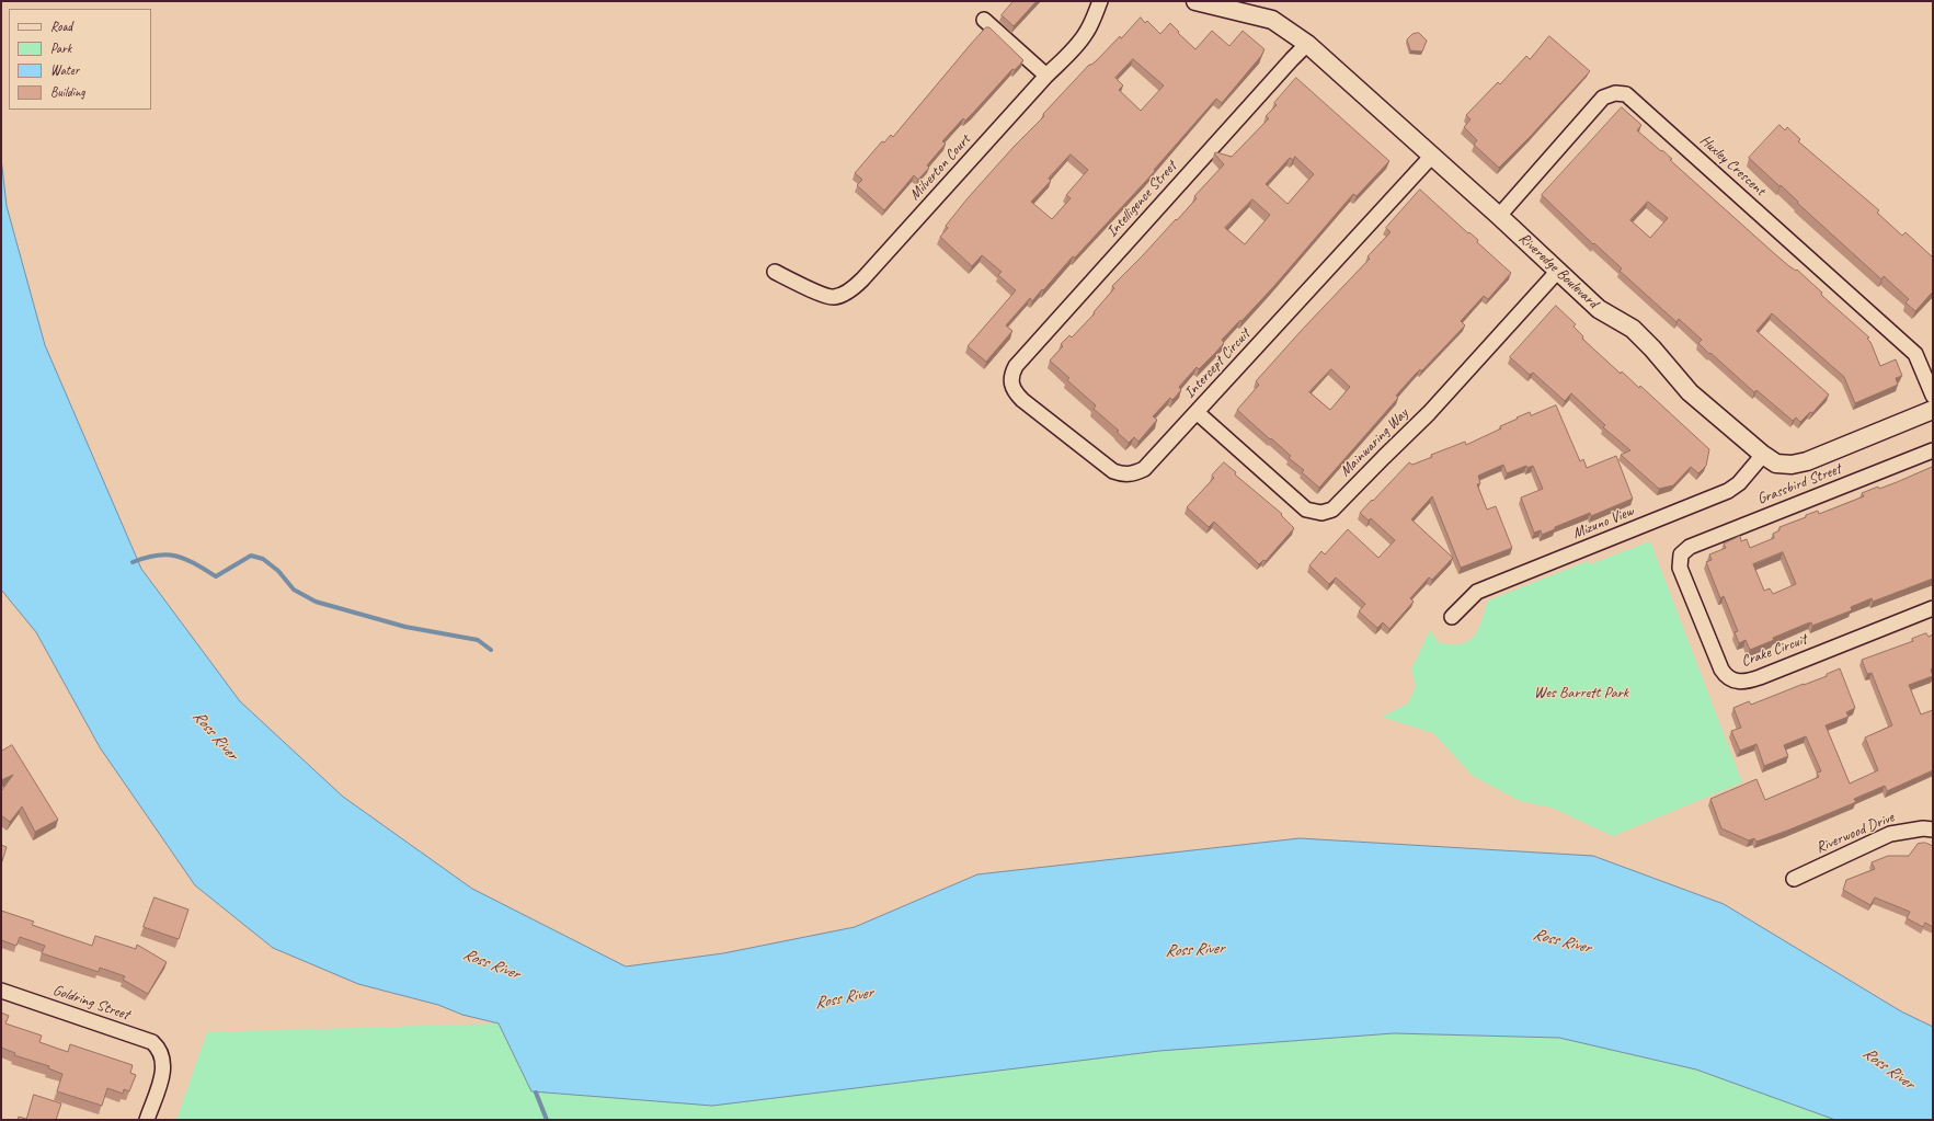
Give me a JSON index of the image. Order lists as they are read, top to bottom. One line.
{"streets":{"street":["Huxley Crescent","Milverton Court","Intelligence Street","Riveredge Boulevard","Intercept Circuit","Mainwaring Way","Grassbird Street","Mizuno View","Crake Circuit","Riverwood Drive","Goldring Street"]},"crossings":[["Huxley Crescent","Riveredge Boulevard"],["Intelligence Street","Riveredge Boulevard"],["Intelligence Street","Intercept Circuit"],["Riveredge Boulevard","Intercept Circuit"],["Riveredge Boulevard","Mainwaring Way"],["Riveredge Boulevard","Mizuno View"],["Intercept Circuit","Mainwaring Way"],["Grassbird Street","Crake Circuit"]],"water":["Ross River"],"parks":["Wes Barrett Park"],"legend":["Road","Park","Water","Building"]}
